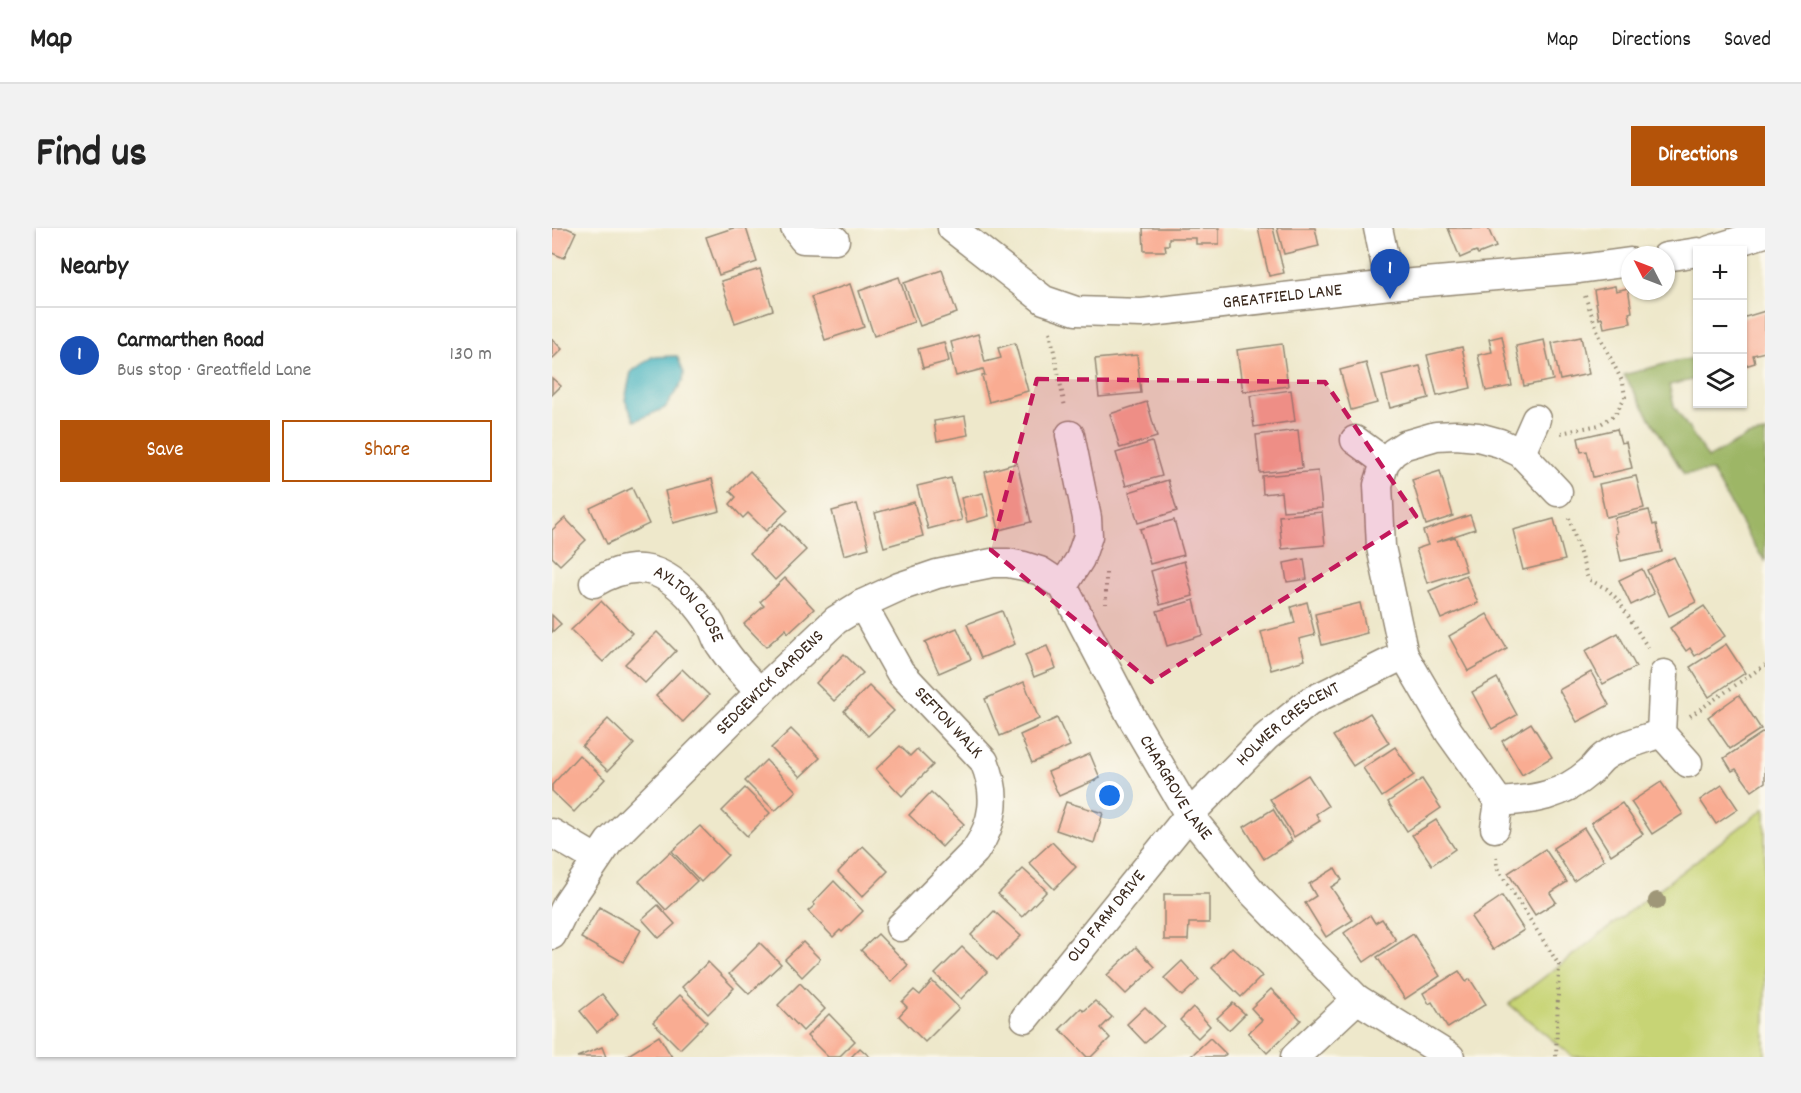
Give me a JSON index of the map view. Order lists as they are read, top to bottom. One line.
{"streets":{"street":["GREATFIELD LANE","AYLTON CLOSE","SEDGEWICK GARDENS","SEFTON WALK","HOLMER CRESCENT","CHARGROVE LANE","OLD FARM DRIVE"]},"crossings":[["AYLTON CLOSE","SEDGEWICK GARDENS"],["SEDGEWICK GARDENS","SEFTON WALK"],["SEDGEWICK GARDENS","CHARGROVE LANE"],["HOLMER CRESCENT","CHARGROVE LANE"],["HOLMER CRESCENT","OLD FARM DRIVE"],["CHARGROVE LANE","OLD FARM DRIVE"]],"north":"top left","page":{"header":"Map","nav":["Map","Directions","Saved"],"title":"Find us","buttons":["Directions",["Save","Share"]],"heading":"Nearby","map_buttons":["+","−"],"pins":"1","list":[{"mark":"1","name":"Carmarthen Road","note":"Bus stop · Greatfield Lane","value":"130 m"}]}}
